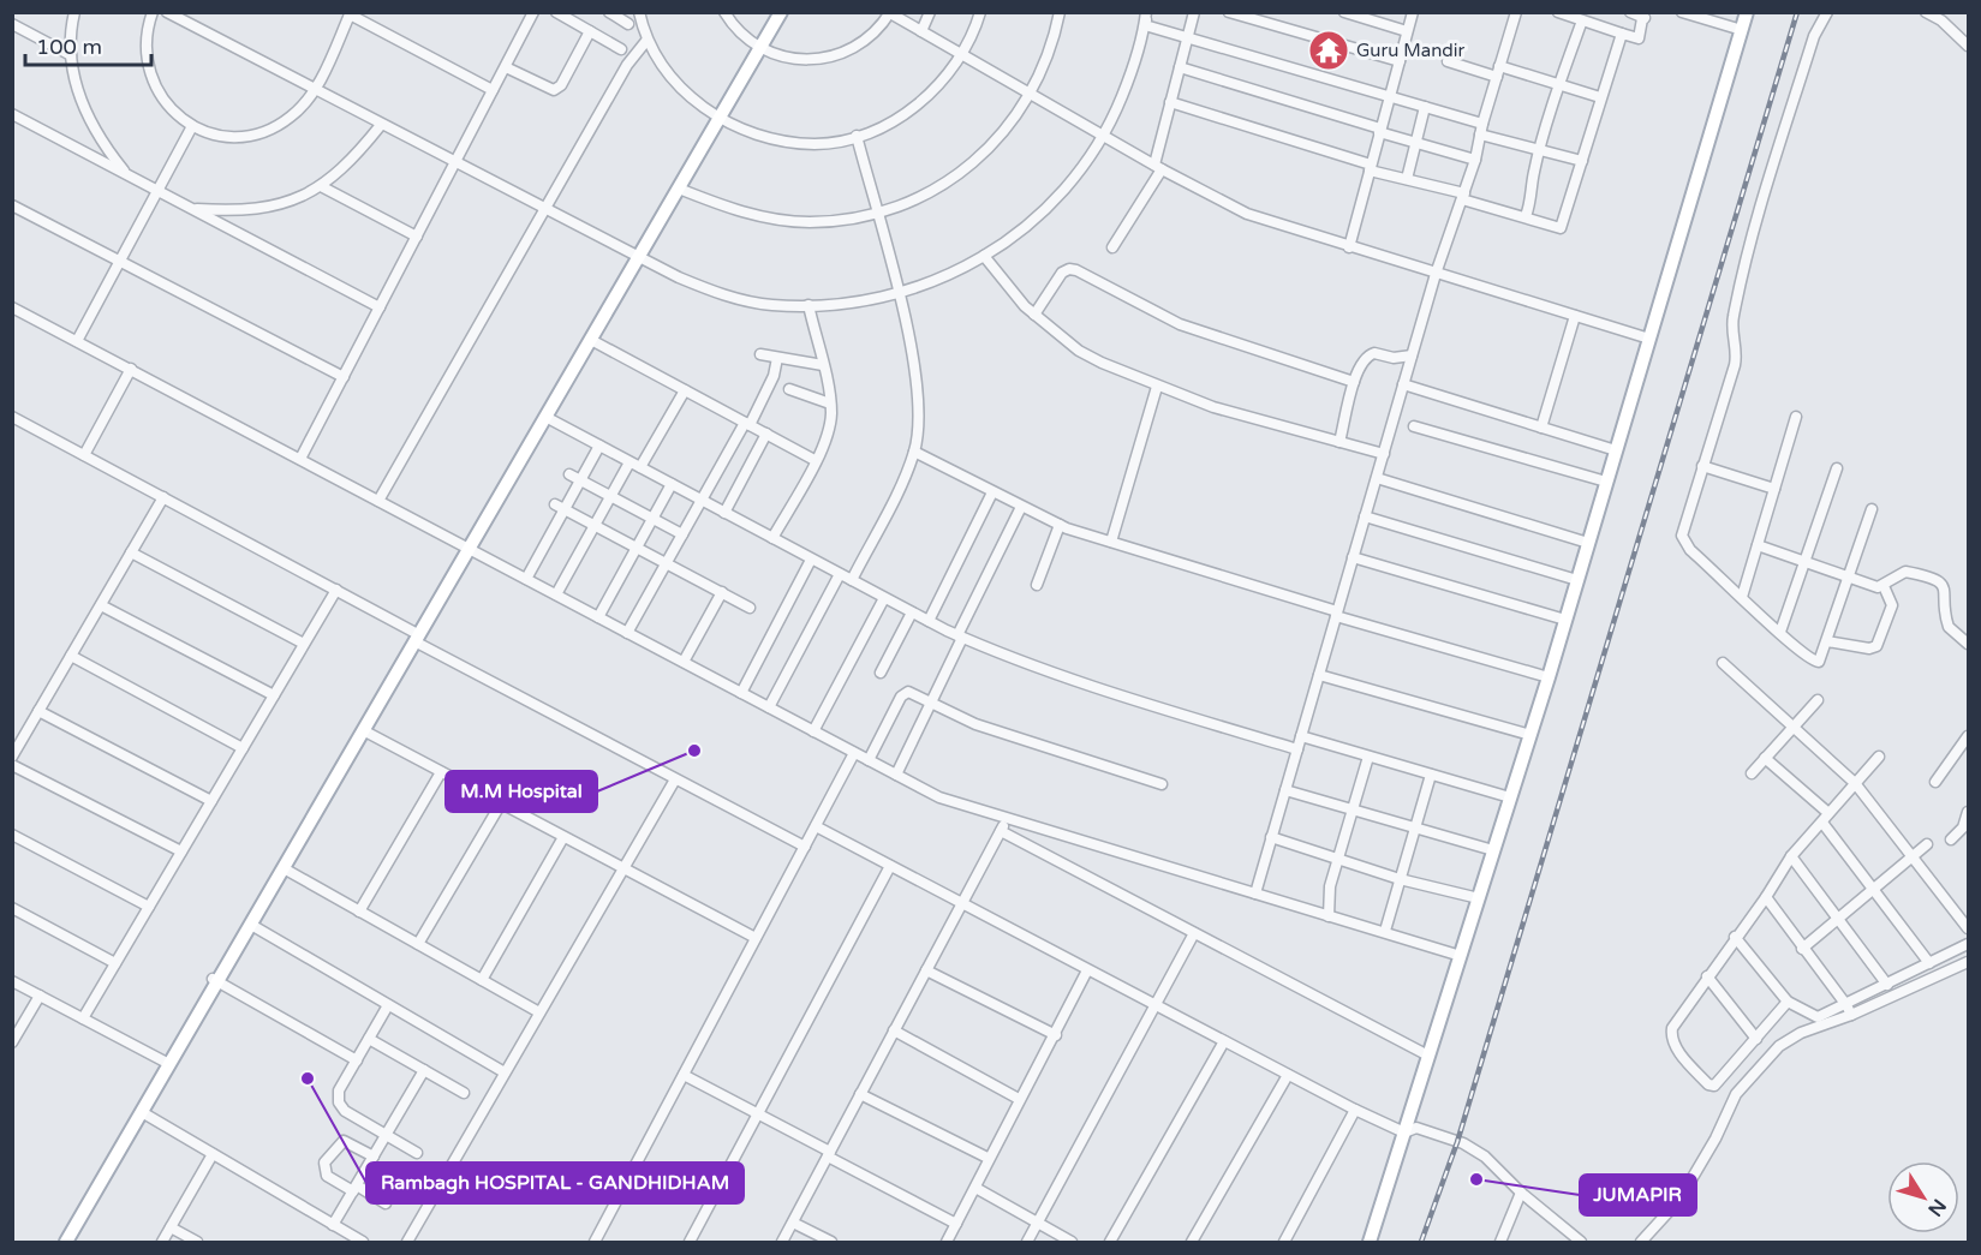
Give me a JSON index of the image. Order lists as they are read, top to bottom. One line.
{"places":{"temple":["Guru Mandir"],"other":["M.M Hospital","Rambagh HOSPITAL - GANDHIDHAM","JUMAPIR"]},"scale_bar":"100 m","north":"bottom right"}
